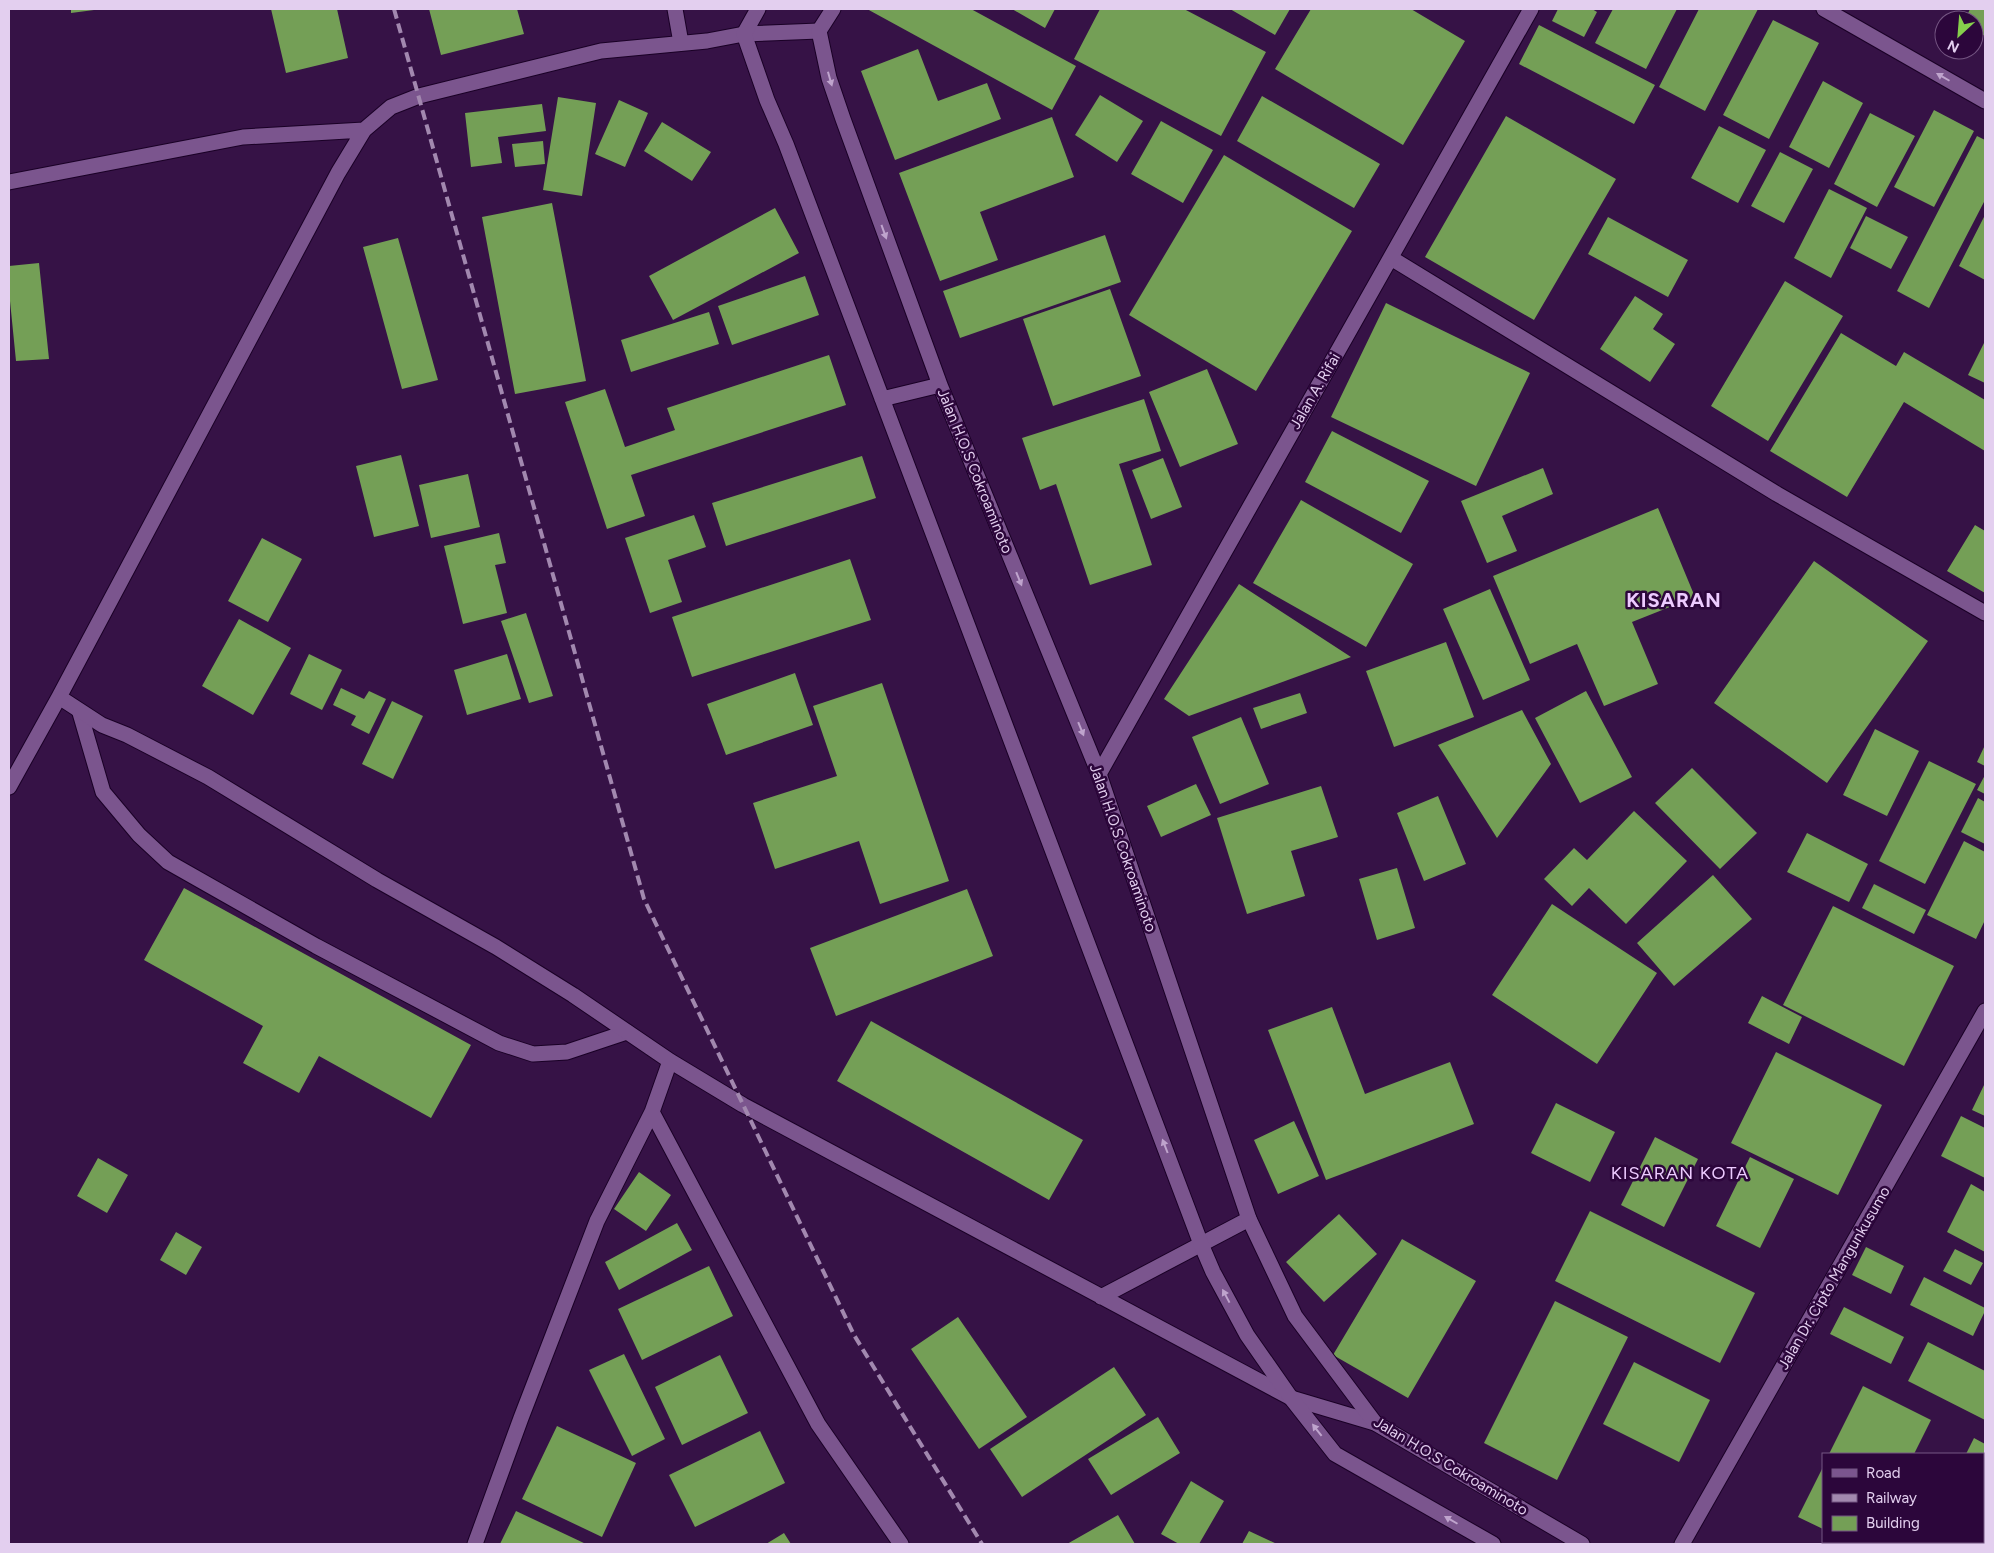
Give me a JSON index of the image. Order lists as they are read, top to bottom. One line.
{"streets":{"street":["Jalan A. Rifai","Jalan H.O.S Cokroaminoto","Jalan Dr. Cipto Mangunkusumo"]},"crossings":[["Jalan A. Rifai","Jalan H.O.S Cokroaminoto"]],"districts":["KISARAN","KISARAN KOTA"],"legend":["Road","Railway","Building"],"north":"bottom left"}
